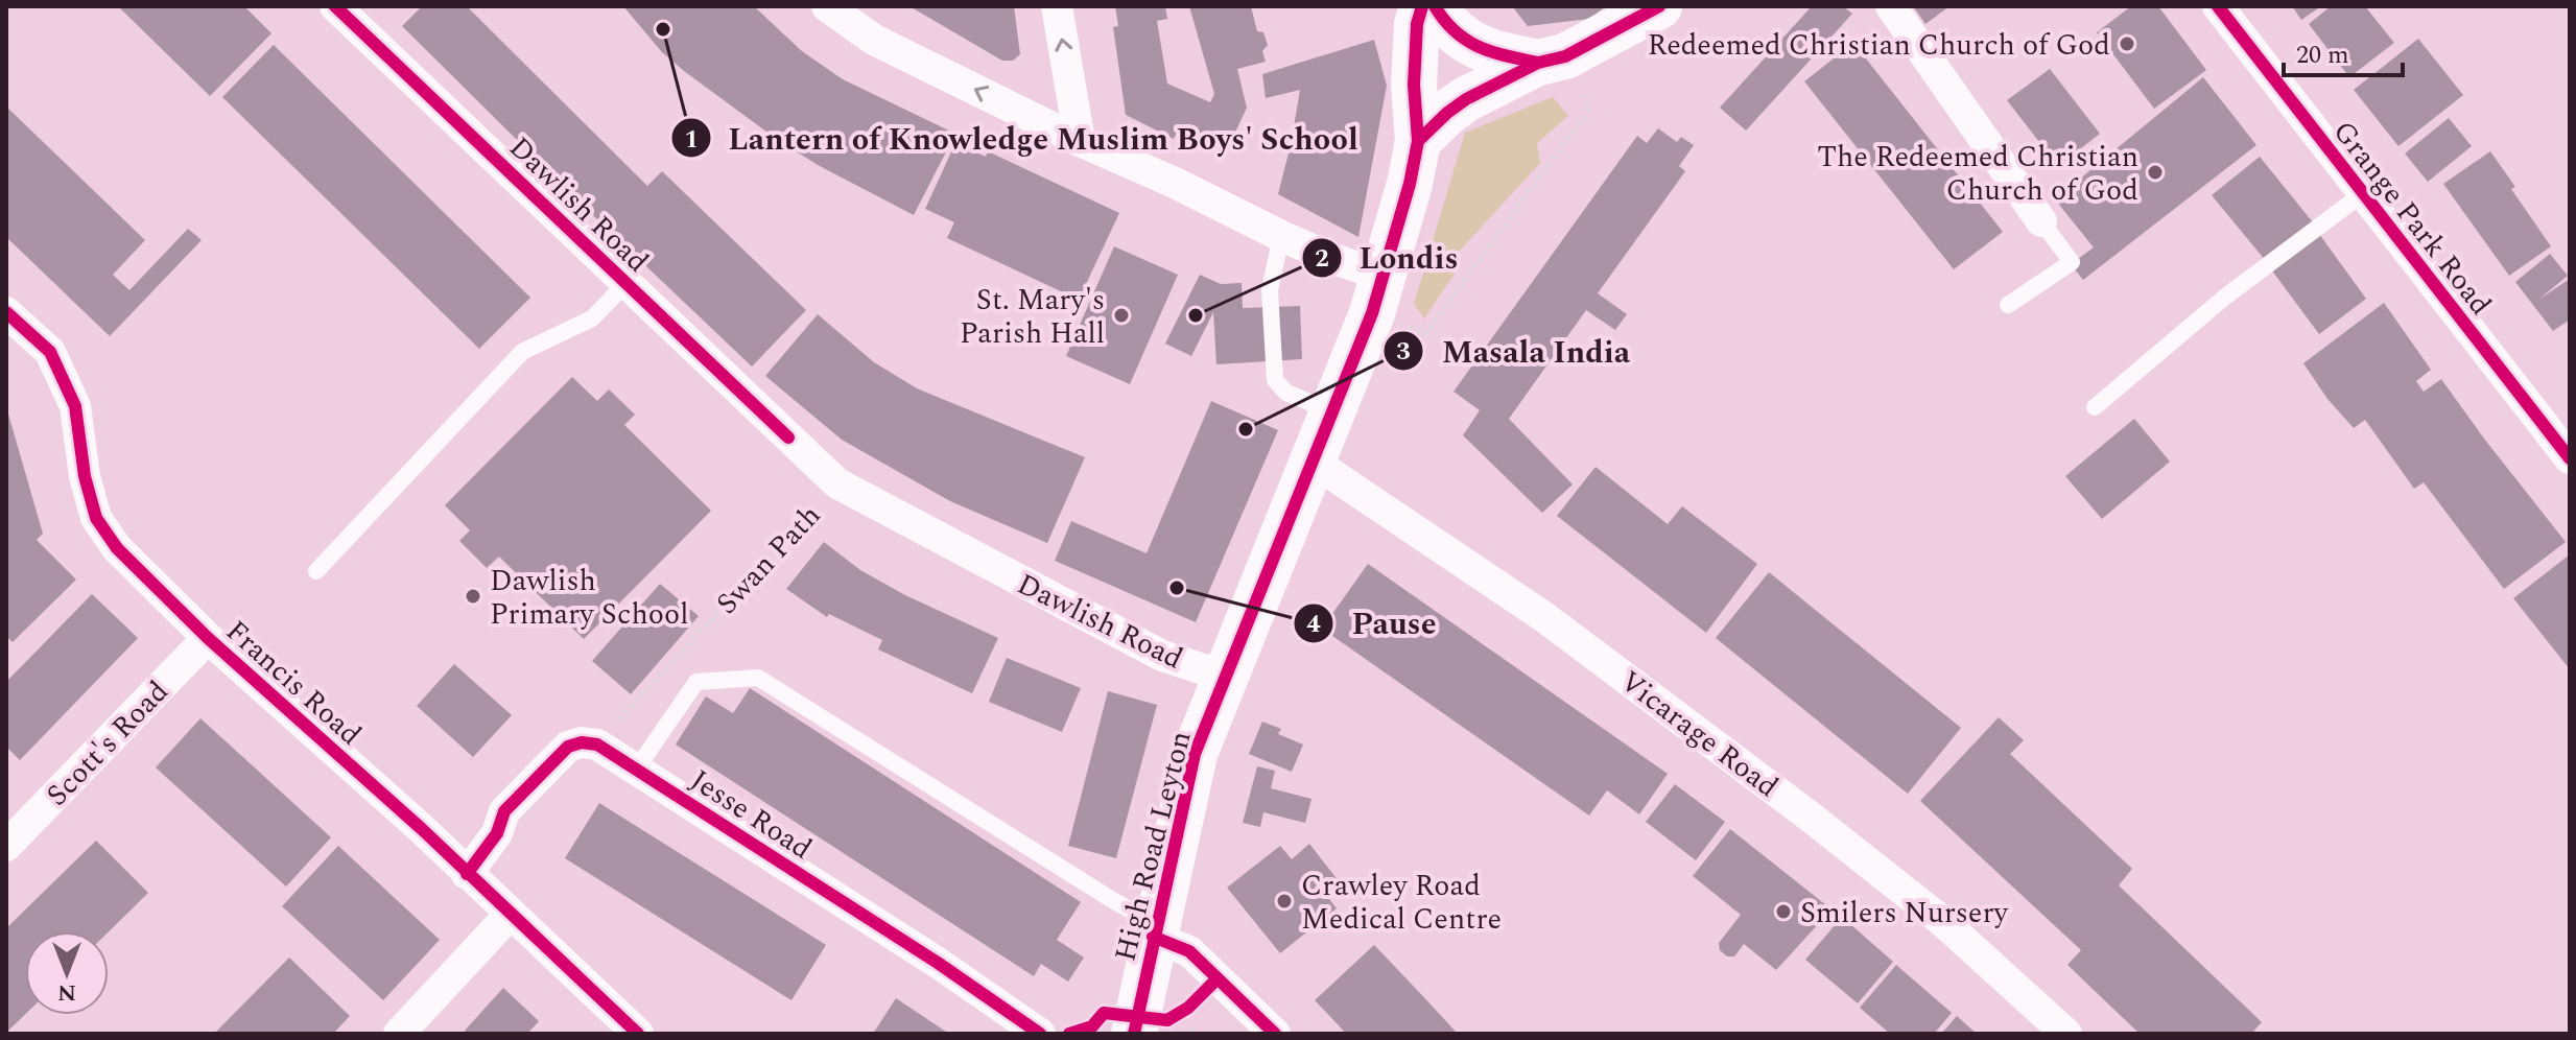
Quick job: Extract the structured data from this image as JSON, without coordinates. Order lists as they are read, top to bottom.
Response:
{
  "streets": {
    "main road": ["High Road Leyton"],
    "street": [
      "Dawlish Road",
      "Grange Park Road",
      "Francis Road",
      "Vicarage Road",
      "Scott's Road",
      "Jesse Road"
    ],
    "path": ["Swan Path"]
  },
  "crossings": [
    ["Dawlish Road", "Swan Path"],
    ["Dawlish Road", "High Road Leyton"],
    ["Swan Path", "Jesse Road"],
    ["Francis Road", "Scott's Road"],
    ["Vicarage Road", "High Road Leyton"]
  ],
  "places": [
    "Lantern of Knowledge Muslim Boys' School",
    "Redeemed Christian Church of God",
    "The Redeemed Christian Church of God",
    "St. Mary's Parish Hall",
    "Londis",
    "Masala India",
    "Pause",
    "Dawlish Primary School",
    "Crawley Road Medical Centre",
    "Smilers Nursery"
  ],
  "scale_bar": "20 m",
  "north": "bottom"
}
